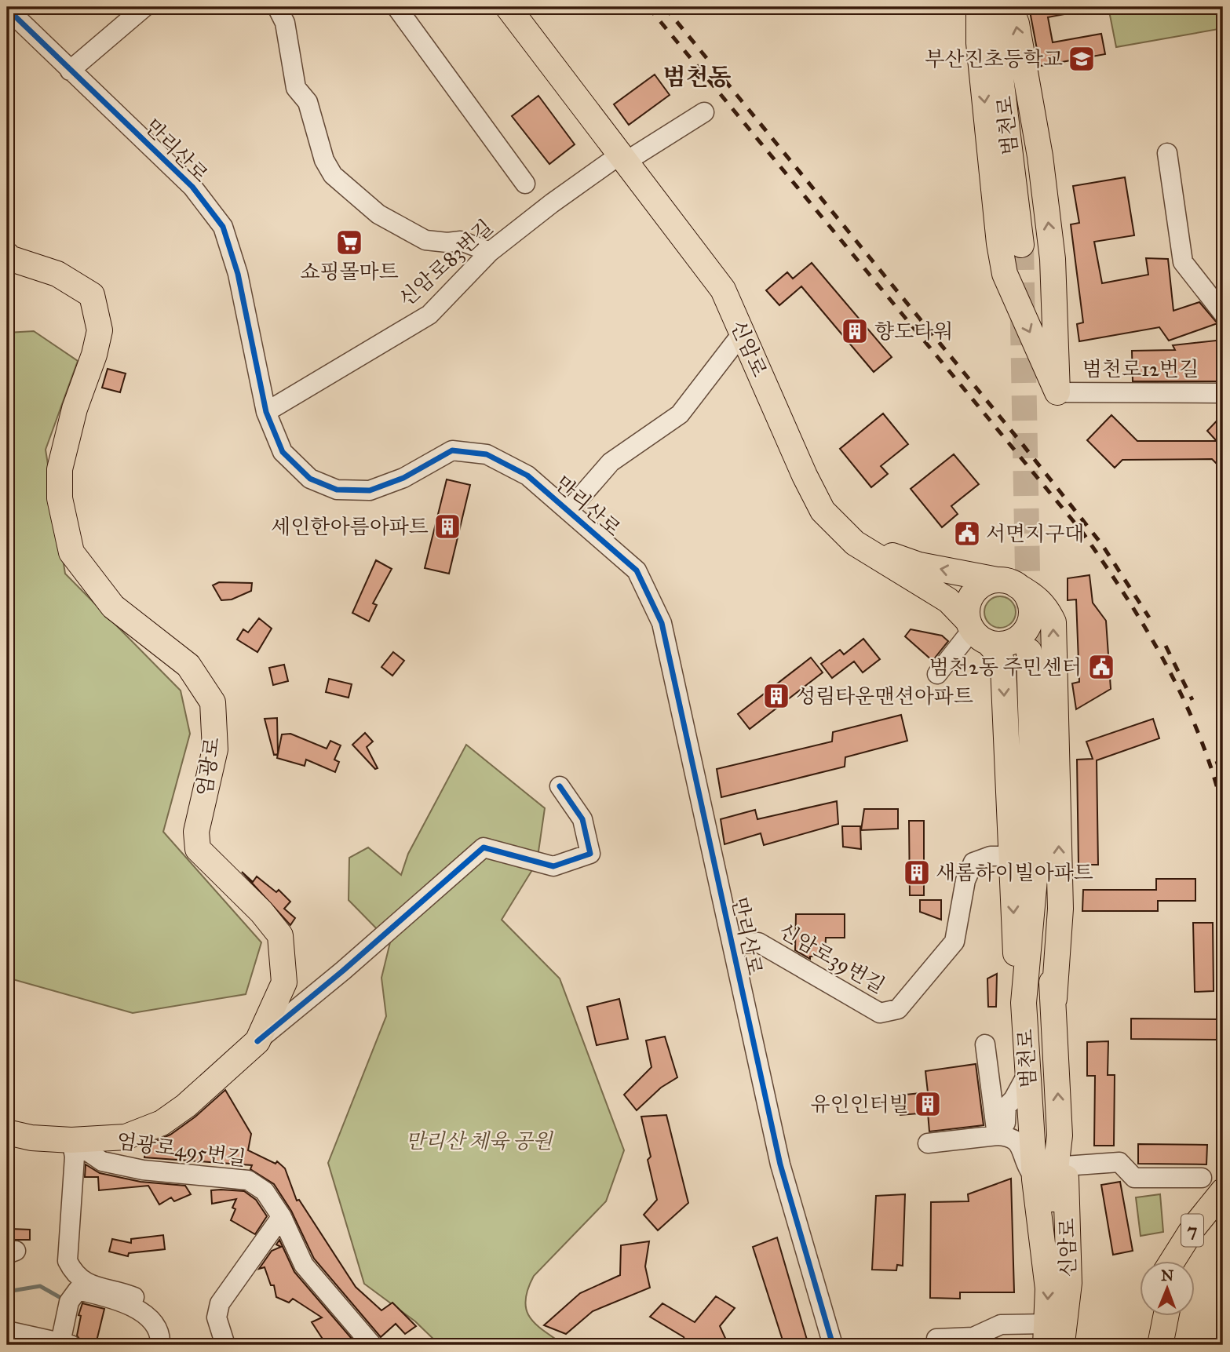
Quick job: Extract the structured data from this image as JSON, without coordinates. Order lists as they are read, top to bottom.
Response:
{
  "streets": {
    "main road": [
      "범천로",
      "신암로",
      "엄광로",
      "7"
    ],
    "street": [
      "만리산로",
      "신암로83번길",
      "범천로12번길",
      "신암로39번길",
      "엄광로495번길"
    ]
  },
  "crossings": [
    ["범천로", "신암로"],
    ["만리산로", "신암로83번길"],
    ["만리산로", "신암로39번길"],
    ["신암로83번길", "신암로"],
    ["엄광로", "엄광로495번길"]
  ],
  "districts": ["범천동"],
  "parks": ["만리산 체육 공원"],
  "places": {
    "school or university": ["부산진초등학교"],
    "supermarket": ["쇼핑몰마트"],
    "building": [
      "향도타워",
      "세인한아름아파트",
      "성림타운맨션아파트",
      "새롬하이빌아파트",
      "유인인터빌"
    ],
    "public building": ["서면지구대", "범천2동 주민센터"]
  },
  "north": "top"
}
